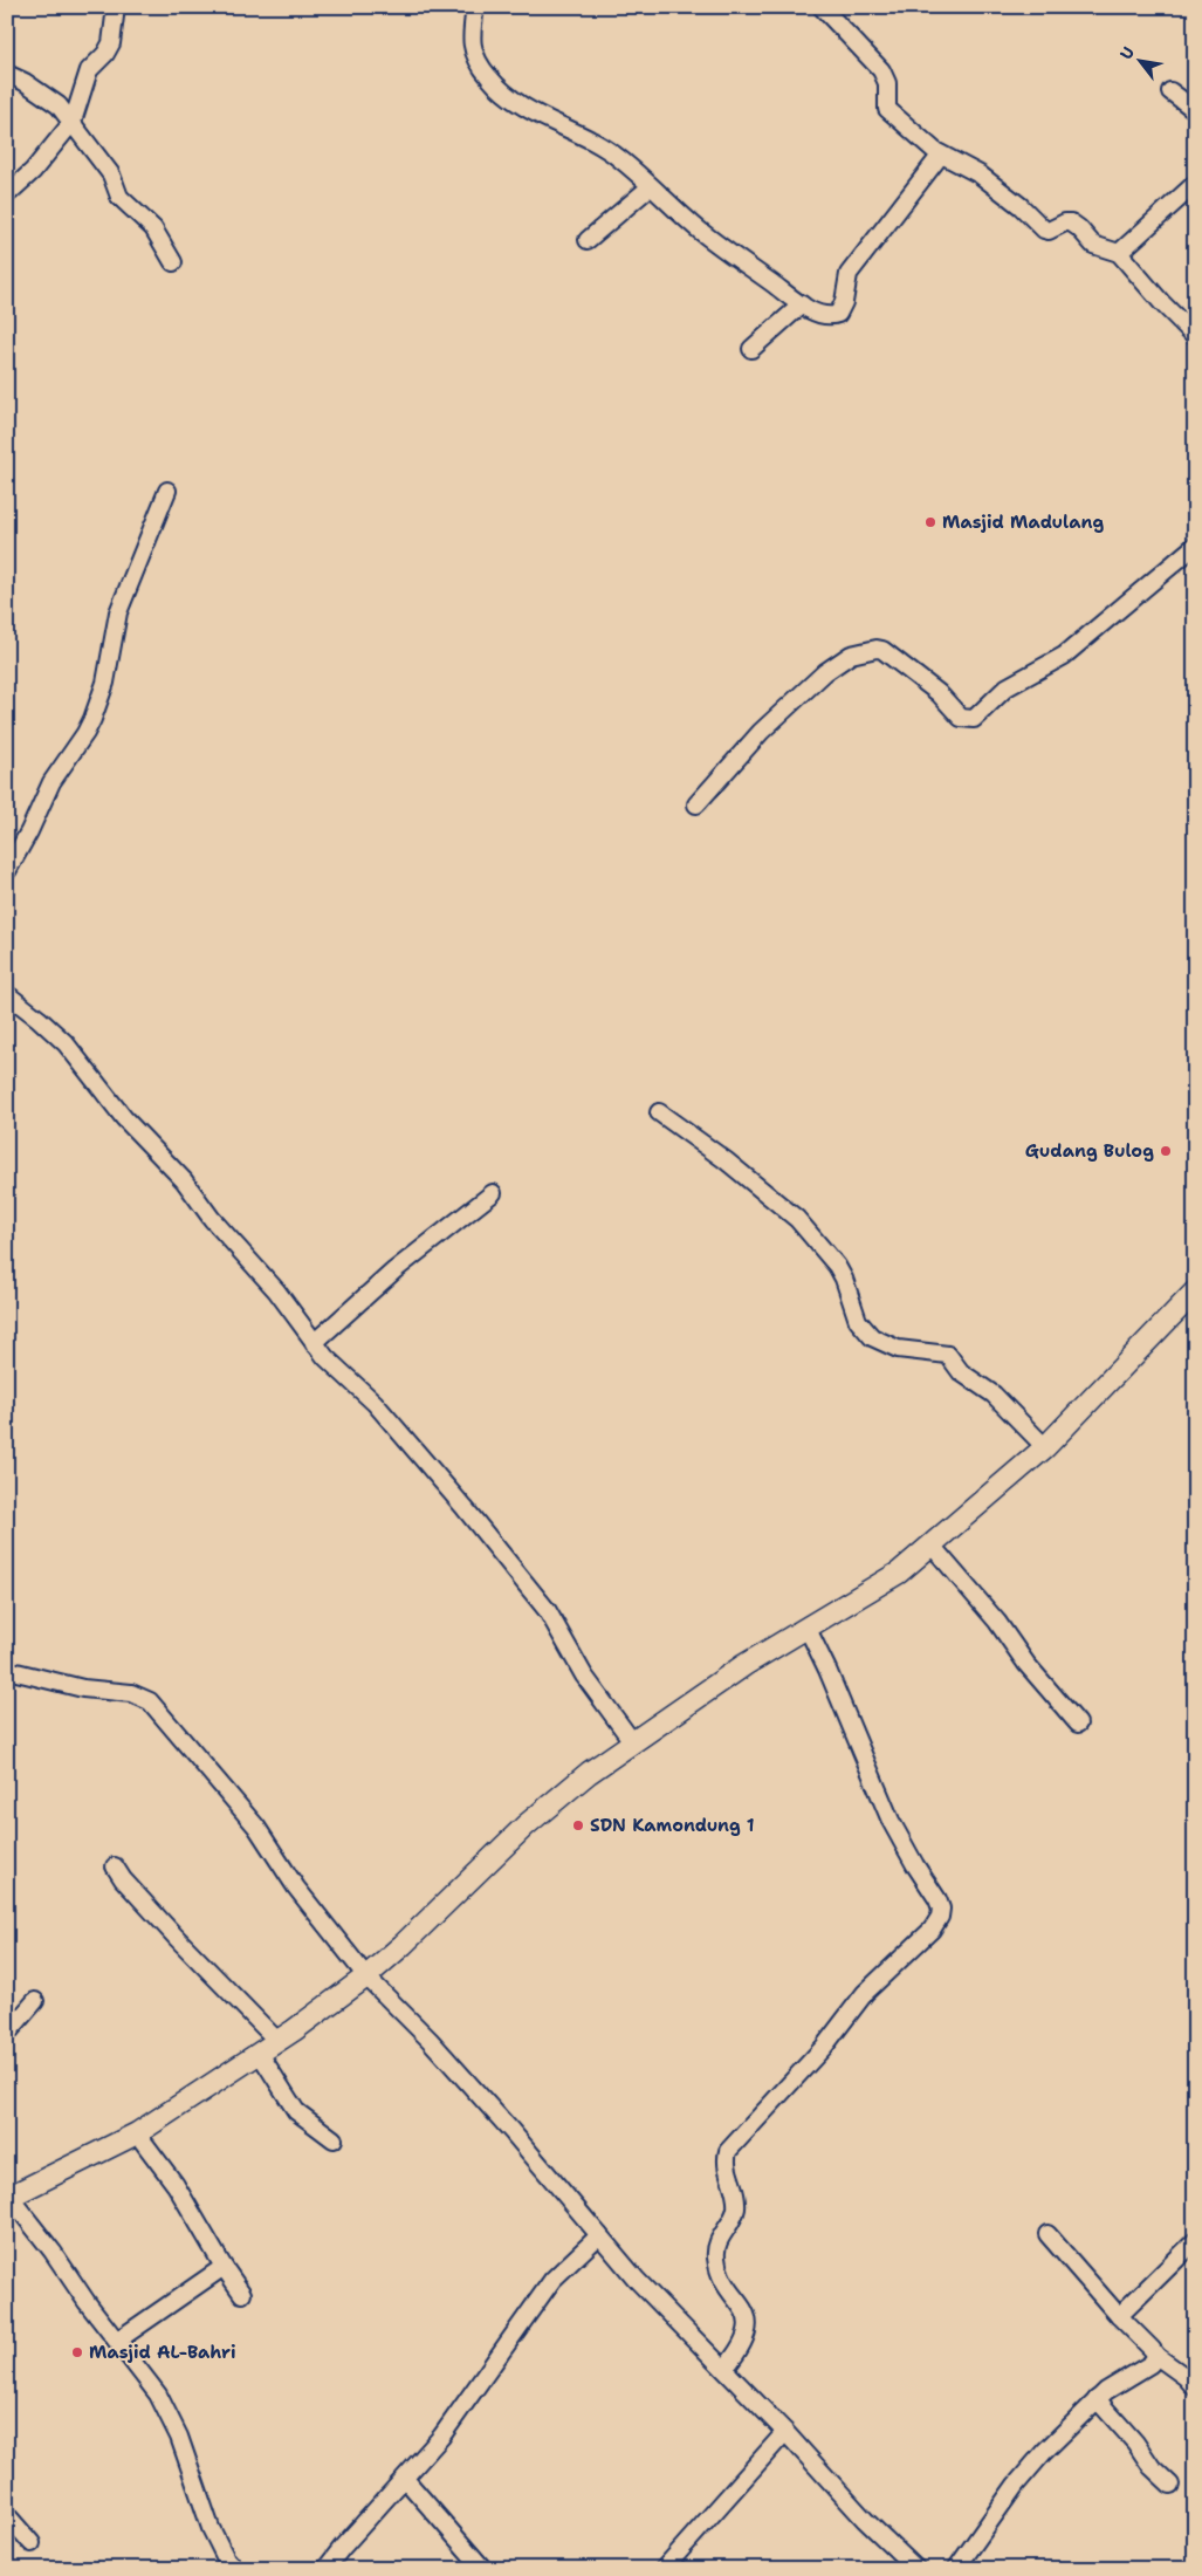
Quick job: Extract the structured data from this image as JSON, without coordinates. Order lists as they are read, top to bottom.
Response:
{
  "places": [
    "Masjid Madulang",
    "Gudang Bulog",
    "SDN Kamondung 1",
    "Masjid AL-Bahri"
  ],
  "north": "top left"
}
